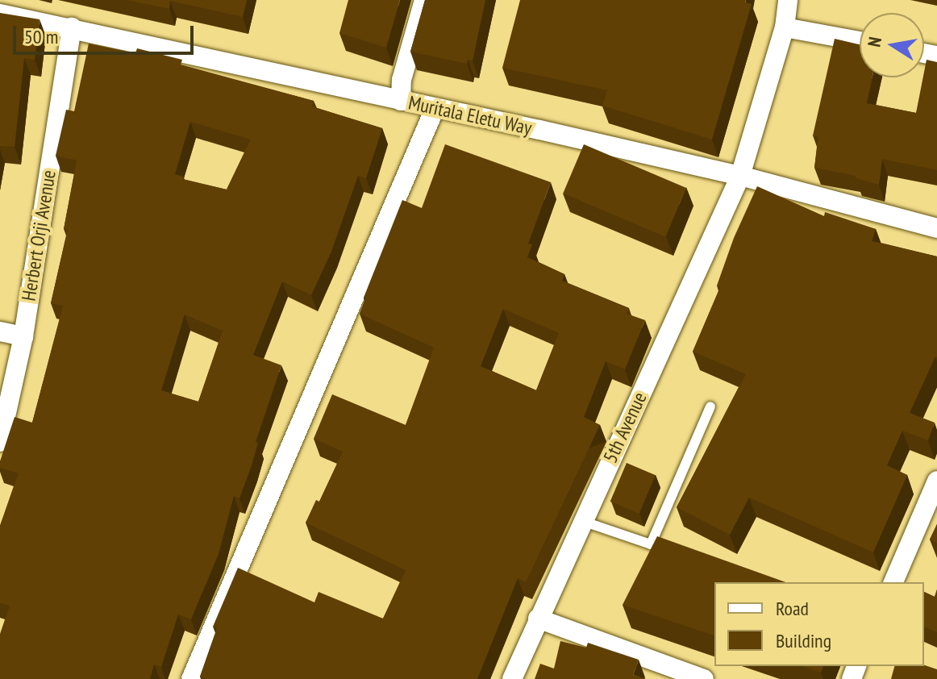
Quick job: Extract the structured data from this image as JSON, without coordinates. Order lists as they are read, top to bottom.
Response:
{
  "streets": {
    "street": ["Muritala Eletu Way", "Herbert Orji Avenue", "5th Avenue"]
  },
  "crossings": [
    ["Muritala Eletu Way", "Herbert Orji Avenue"],
    ["Muritala Eletu Way", "5th Avenue"]
  ],
  "legend": ["Road", "Building"],
  "scale_bar": "50 m",
  "north": "left"
}
